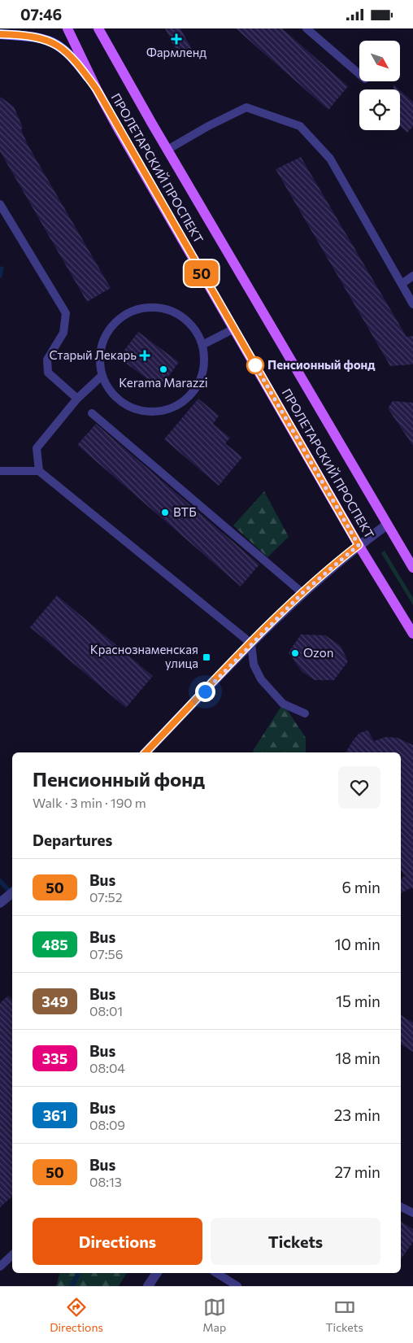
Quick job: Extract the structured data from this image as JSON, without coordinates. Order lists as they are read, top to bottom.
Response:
{
  "streets": {
    "main road": ["ПРОЛЕТАРСКИЙ ПРОСПЕКТ"]
  },
  "places": {
    "health": ["Фармленд", "Старый Лекарь"],
    "other": [
      "Пенсионный фонд",
      "Kerama Marazzi",
      "ВТБ",
      "Ozon"
    ],
    "transit": ["Краснознаменская улица"]
  },
  "lines": ["bus line 50"],
  "north": "bottom right",
  "page": {
    "status": "07:46",
    "on_map": "50",
    "heading": [
      ["Пенсионный фонд", "Walk · 3 min · 190 m"],
      "Departures"
    ],
    "list": [
      {
        "mark": "50",
        "name": "Bus",
        "note": "07:52",
        "value": "6 min"
      },
      {
        "mark": "485",
        "name": "Bus",
        "note": "07:56",
        "value": "10 min"
      },
      {
        "mark": "349",
        "name": "Bus",
        "note": "08:01",
        "value": "15 min"
      },
      {
        "mark": "335",
        "name": "Bus",
        "note": "08:04",
        "value": "18 min"
      },
      {
        "mark": "361",
        "name": "Bus",
        "note": "08:09",
        "value": "23 min"
      },
      {
        "mark": "50",
        "name": "Bus",
        "note": "08:13",
        "value": "27 min"
      }
    ],
    "buttons": ["Directions", "Tickets"],
    "tabs": ["Directions", "Map", "Tickets"]
  }
}
